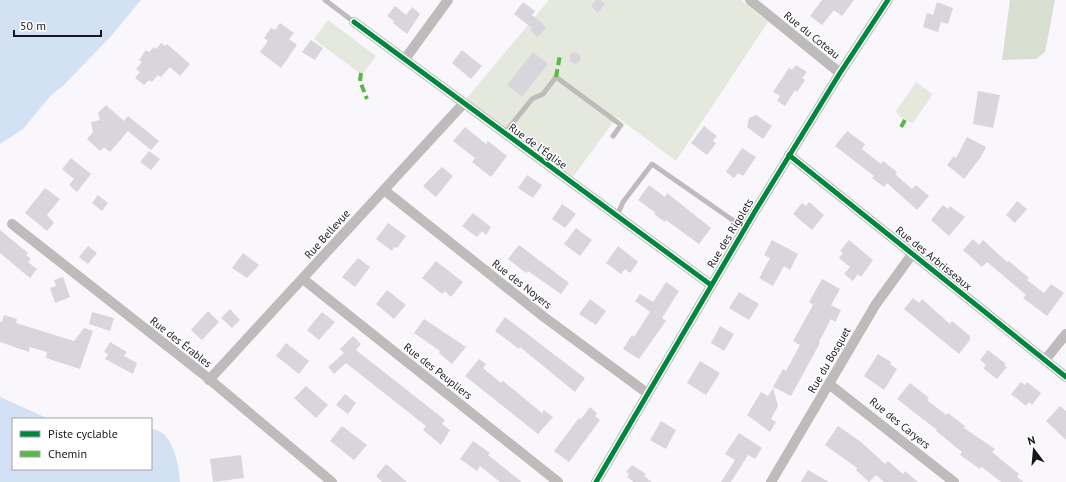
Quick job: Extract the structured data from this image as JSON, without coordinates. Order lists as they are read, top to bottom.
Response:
{
  "streets": {
    "street": [
      "Rue du Coteau",
      "Rue de l'Église",
      "Rue des Rigolets",
      "Rue Bellevue",
      "Rue des Arbrisseaux",
      "Rue des Noyers",
      "Rue des Érables",
      "Rue du Bosquet",
      "Rue des Peupliers",
      "Rue des Caryers"
    ]
  },
  "crossings": [
    ["Rue du Coteau", "Rue des Rigolets"],
    ["Rue de l'Église", "Rue des Rigolets"],
    ["Rue de l'Église", "Rue Bellevue"],
    ["Rue des Rigolets", "Rue des Arbrisseaux"],
    ["Rue des Rigolets", "Rue des Noyers"],
    ["Rue Bellevue", "Rue des Noyers"],
    ["Rue Bellevue", "Rue des Érables"],
    ["Rue Bellevue", "Rue des Peupliers"],
    ["Rue des Arbrisseaux", "Rue du Bosquet"],
    ["Rue du Bosquet", "Rue des Caryers"]
  ],
  "legend": ["Piste cyclable", "Chemin"],
  "scale_bar": "50 m",
  "north": "top"
}
